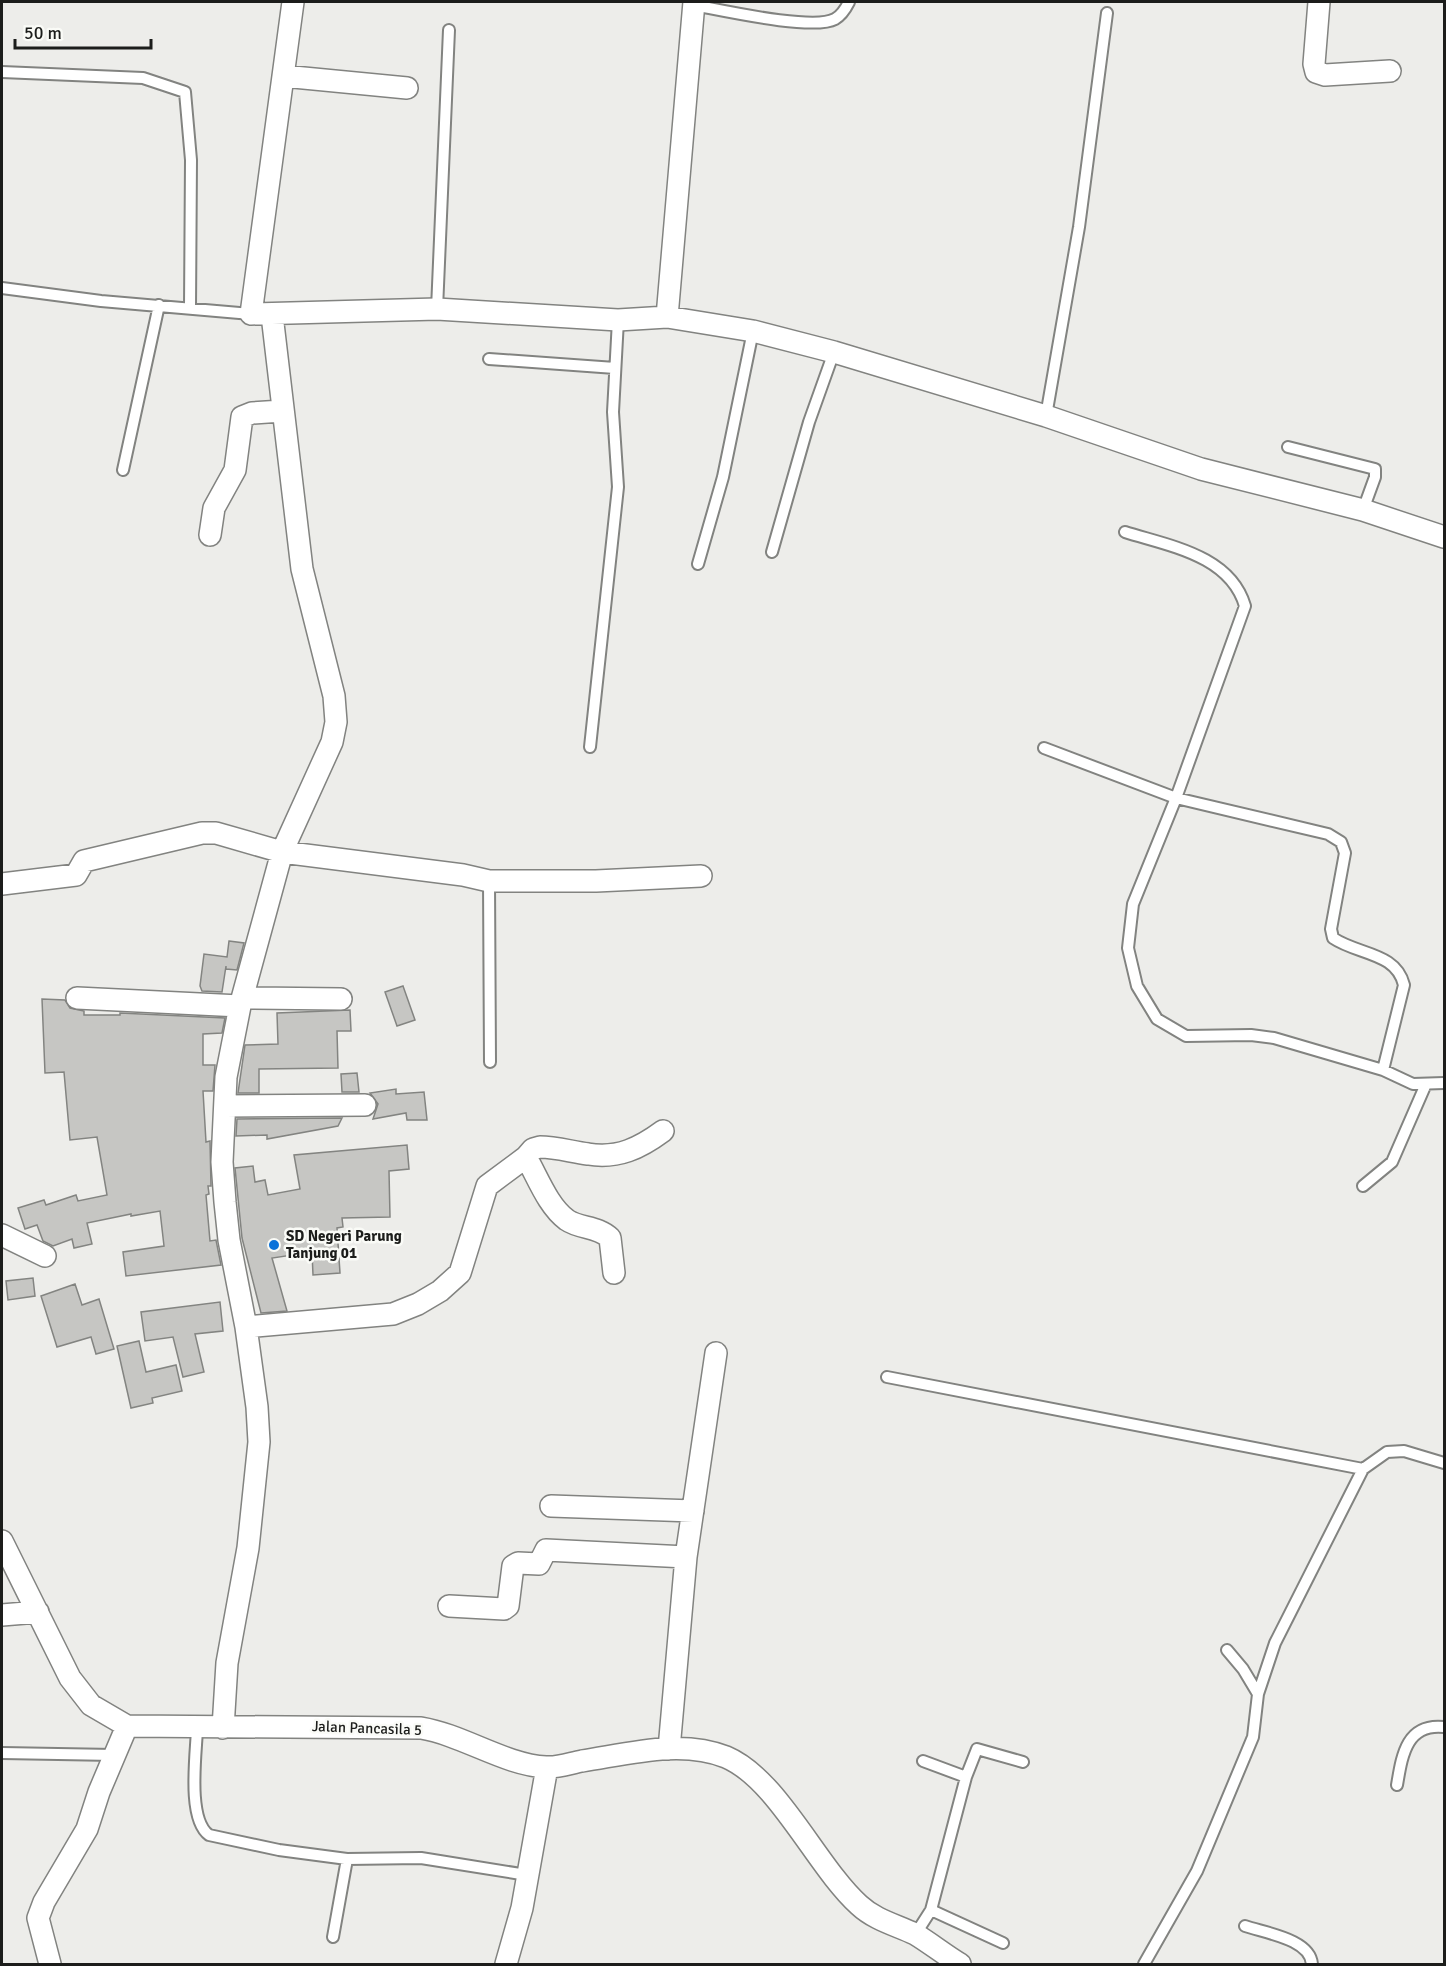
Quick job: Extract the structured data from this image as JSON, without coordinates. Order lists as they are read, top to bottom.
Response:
{
  "streets": {
    "street": ["Jalan Pancasila 5"]
  },
  "places": ["SD Negeri Parung Tanjung 01"],
  "scale_bar": "50 m"
}
